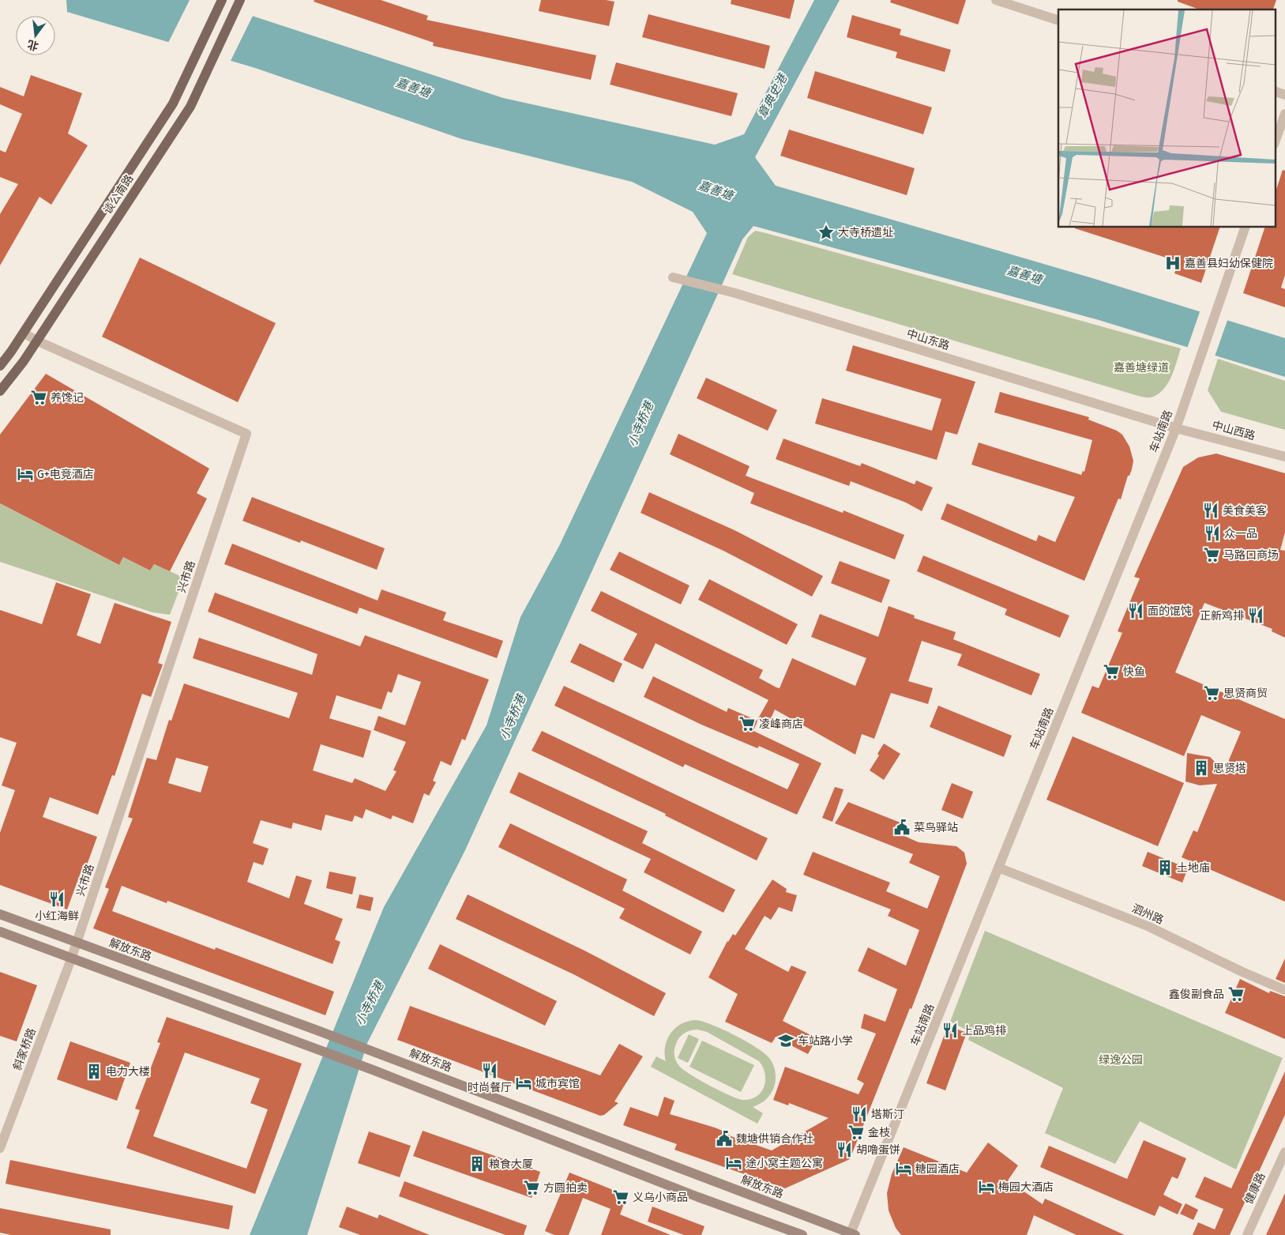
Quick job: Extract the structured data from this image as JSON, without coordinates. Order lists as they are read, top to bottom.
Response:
{
  "streets": {
    "main road": ["谈公南路", "解放东路"],
    "street": [
      "中山东路",
      "中山西路",
      "车站南路",
      "兴市路",
      "泗州路",
      "斜家桥路",
      "健康路"
    ]
  },
  "crossings": [
    ["谈公南路", "兴市路"],
    ["中山东路", "中山西路"],
    ["中山东路", "车站南路"],
    ["中山西路", "车站南路"],
    ["车站南路", "泗州路"],
    ["车站南路", "解放东路"],
    ["兴市路", "解放东路"],
    ["兴市路", "斜家桥路"]
  ],
  "water": ["嘉善塘", "章典史港", "小寺桥港"],
  "parks": ["嘉善塘绿道", "绿逸公园"],
  "places": {
    "place": ["大寺桥遗址"],
    "hospital": ["嘉善县妇幼保健院"],
    "supermarket": [
      "养馋记",
      "马路口商场",
      "快鱼",
      "思贤商贸",
      "凌峰商店",
      "鑫俊副食品",
      "金枝",
      "方圆拍卖",
      "义乌小商品"
    ],
    "hotel": [
      "G+电竞酒店",
      "城市宾馆",
      "途小窝主题公寓",
      "糖园酒店",
      "梅园大酒店"
    ],
    "restaurant": [
      "美食美客",
      "众一品",
      "面的馄饨",
      "正新鸡排",
      "小红海鲜",
      "上品鸡排",
      "时尚餐厅",
      "塔斯汀",
      "胡噜蛋饼"
    ],
    "building": [
      "思贤塔",
      "土地庙",
      "电力大楼",
      "粮食大厦"
    ],
    "public building": ["菜鸟驿站", "魏塘供销合作社"],
    "school or university": ["车站路小学"]
  },
  "north": "bottom"
}
